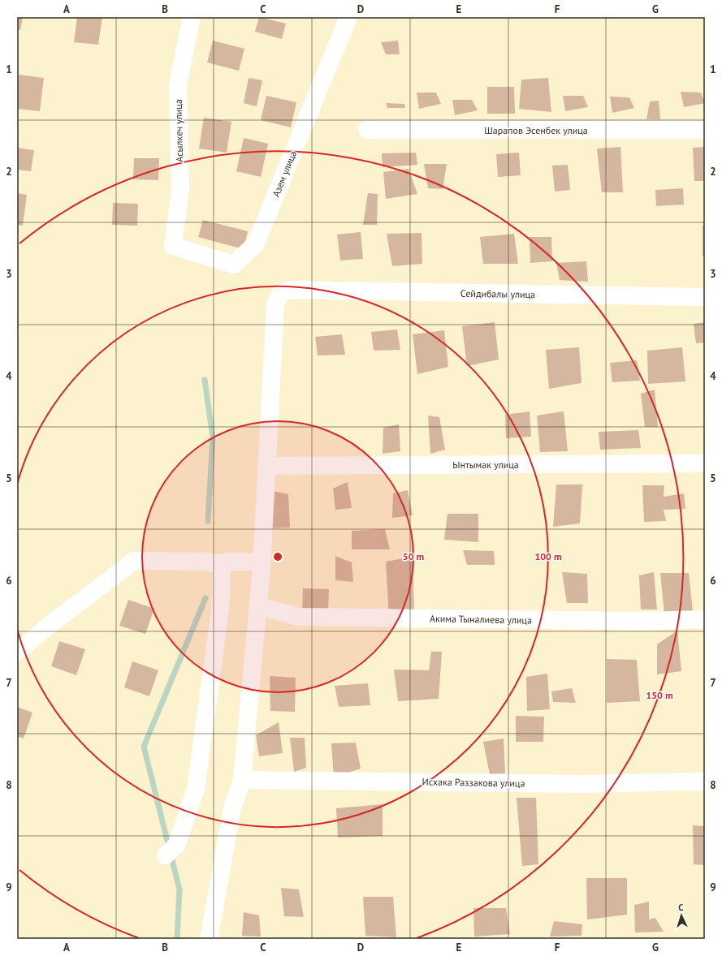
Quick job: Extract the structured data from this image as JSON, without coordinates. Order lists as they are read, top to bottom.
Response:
{
  "streets": {
    "street": [
      "Шарапов Эсенбек улица",
      "Асылкеч улица",
      "Азем улица",
      "Сейдибалы улица",
      "Ынтымак улица",
      "Акима Тыналиева улица",
      "Исхака Раззакова улица"
    ]
  },
  "crossings": [
    ["Асылкеч улица", "Азем улица"],
    ["Сейдибалы улица", "Ынтымак улица"]
  ],
  "north": "top",
  "grid": {
    "columns": [
      "A",
      "B",
      "C",
      "D",
      "E",
      "F",
      "G"
    ],
    "rows": [
      "1",
      "2",
      "3",
      "4",
      "5",
      "6",
      "7",
      "8",
      "9"
    ]
  },
  "rings": ["50 m", "100 m", "150 m"]
}
